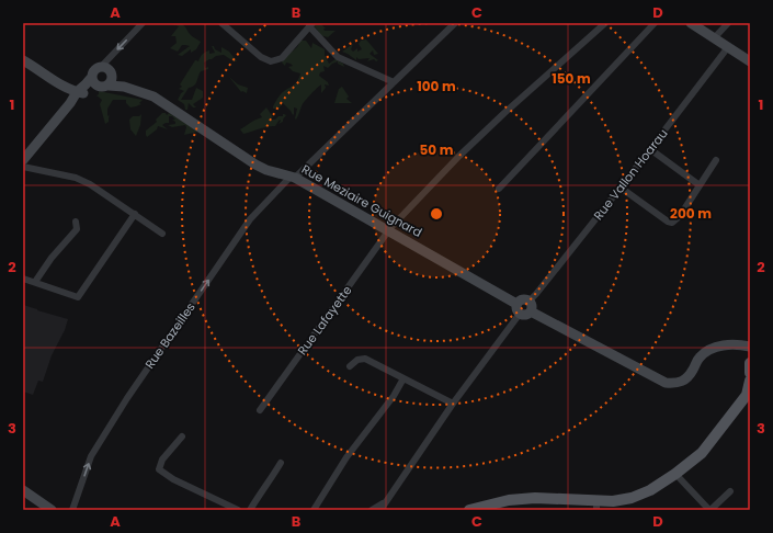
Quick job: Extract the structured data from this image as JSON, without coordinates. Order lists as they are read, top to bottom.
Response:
{
  "streets": {
    "street": [
      "Rue Vallon Hoarau",
      "Rue Meziaire Guignard",
      "Rue Lafayette",
      "Rue Bazeilles"
    ]
  },
  "crossings": [
    ["Rue Vallon Hoarau", "Rue Meziaire Guignard"],
    ["Rue Meziaire Guignard", "Rue Lafayette"],
    ["Rue Meziaire Guignard", "Rue Bazeilles"]
  ],
  "one_way": ["Rue Bazeilles"],
  "grid": {
    "columns": [
      "A",
      "B",
      "C",
      "D"
    ],
    "rows": ["1", "2", "3"]
  },
  "rings": [
    "150 m",
    "100 m",
    "50 m",
    "200 m"
  ]
}
